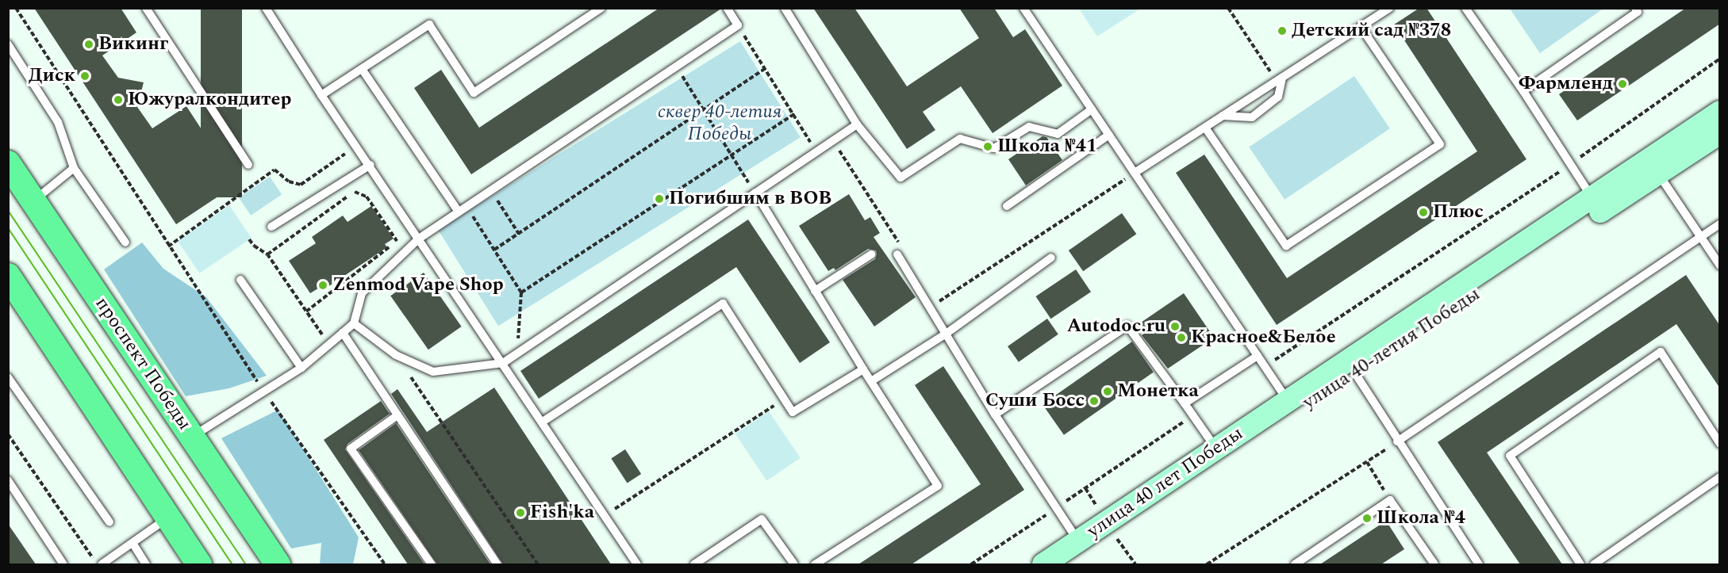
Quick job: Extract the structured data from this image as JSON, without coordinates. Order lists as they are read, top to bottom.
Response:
{
  "streets": {
    "main road": ["проспект Победы"],
    "street": ["улица 40-летия Победы", "улица 40 лет Победы"]
  },
  "crossings": [
    ["улица 40-летия Победы", "улица 40 лет Победы"]
  ],
  "parks": ["сквер 40-летия Победы"],
  "places": [
    "Детский сад №378",
    "Викинг",
    "Диск",
    "Фармленд",
    "Южуралкондитер",
    "Школа №41",
    "Погибшим в ВОВ",
    "Плюс",
    "Zenmod Vape Shop",
    "Autodoc.ru",
    "Красное&Белое",
    "Монетка",
    "Суши Босс",
    "Fish'ka",
    "Школа №4"
  ]
}
